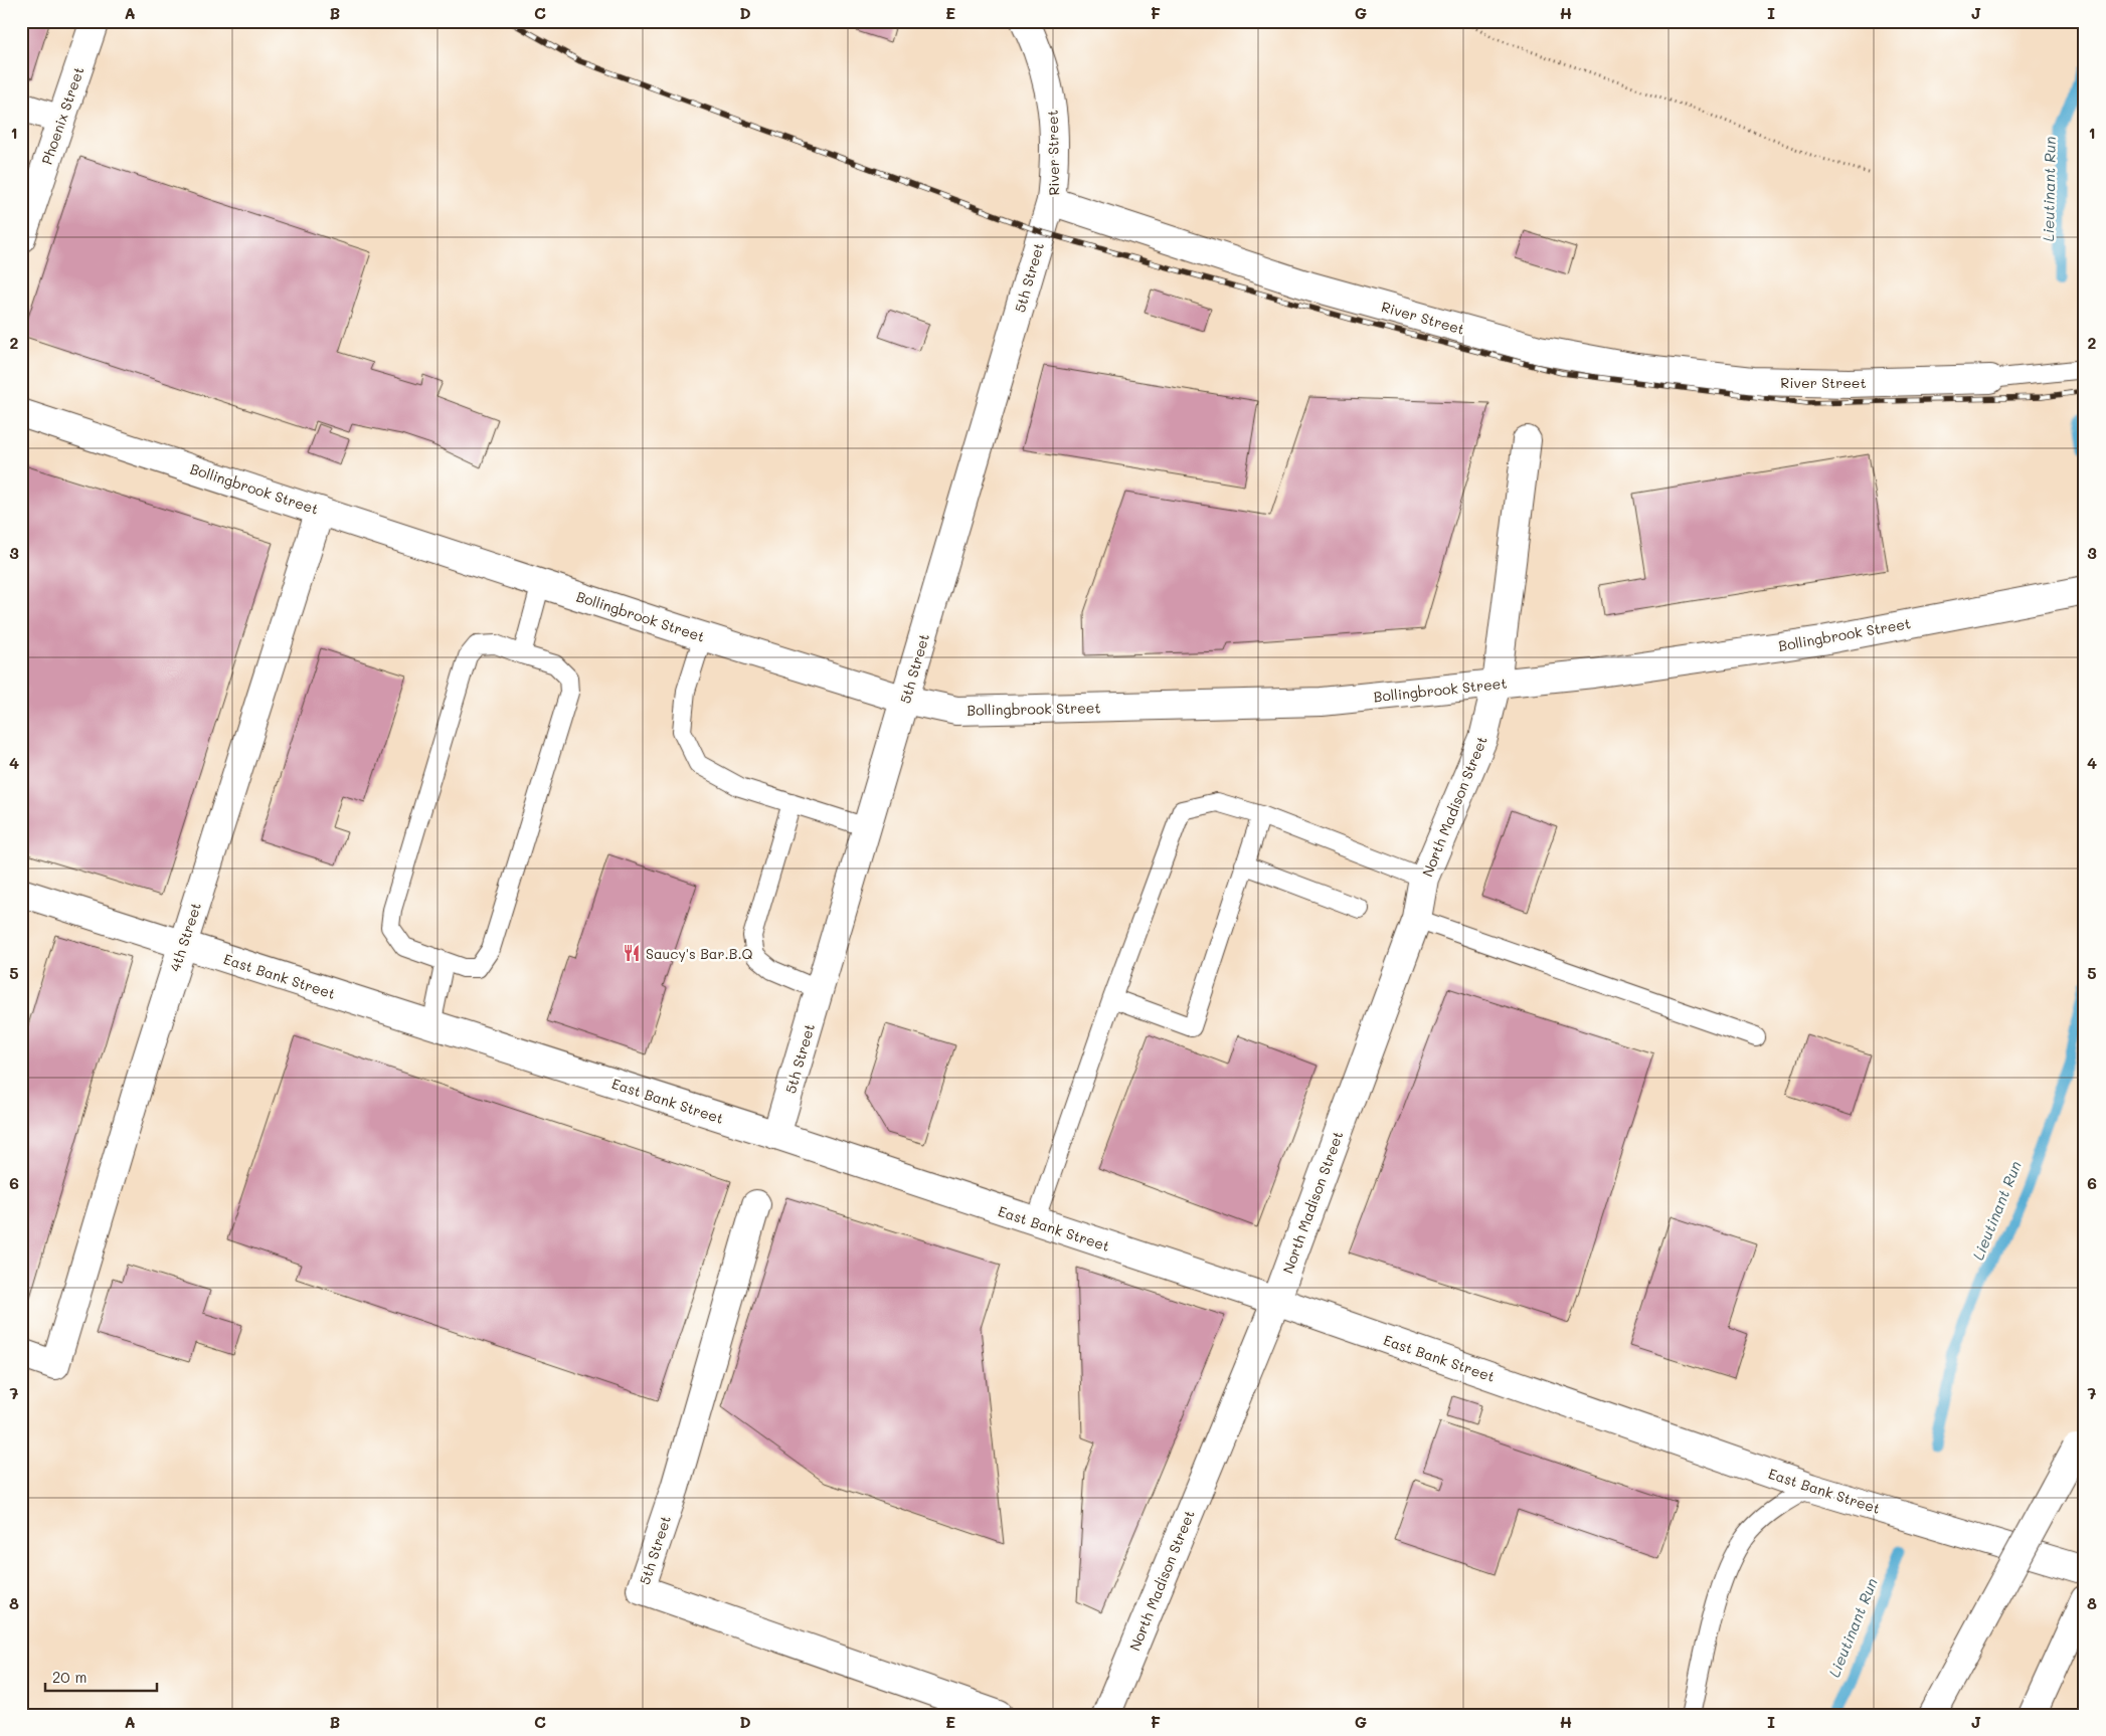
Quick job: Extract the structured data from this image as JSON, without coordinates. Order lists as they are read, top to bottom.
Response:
{
  "streets": {
    "main road": [
      "Phoenix Street",
      "River Street",
      "5th Street",
      "Bollingbrook Street",
      "North Madison Street",
      "4th Street",
      "East Bank Street"
    ]
  },
  "crossings": [
    ["River Street", "5th Street"],
    ["5th Street", "Bollingbrook Street"],
    ["5th Street", "East Bank Street"],
    ["Bollingbrook Street", "North Madison Street"],
    ["Bollingbrook Street", "4th Street"],
    ["North Madison Street", "East Bank Street"],
    ["4th Street", "East Bank Street"]
  ],
  "water": ["Lieutinant Run"],
  "places": {
    "restaurant": ["Saucy's Bar.B.Q"]
  },
  "scale_bar": "20 m",
  "grid": {
    "columns": [
      "A",
      "B",
      "C",
      "D",
      "E",
      "F",
      "G",
      "H",
      "I",
      "J"
    ],
    "rows": [
      "1",
      "2",
      "3",
      "4",
      "5",
      "6",
      "7",
      "8"
    ]
  }
}
